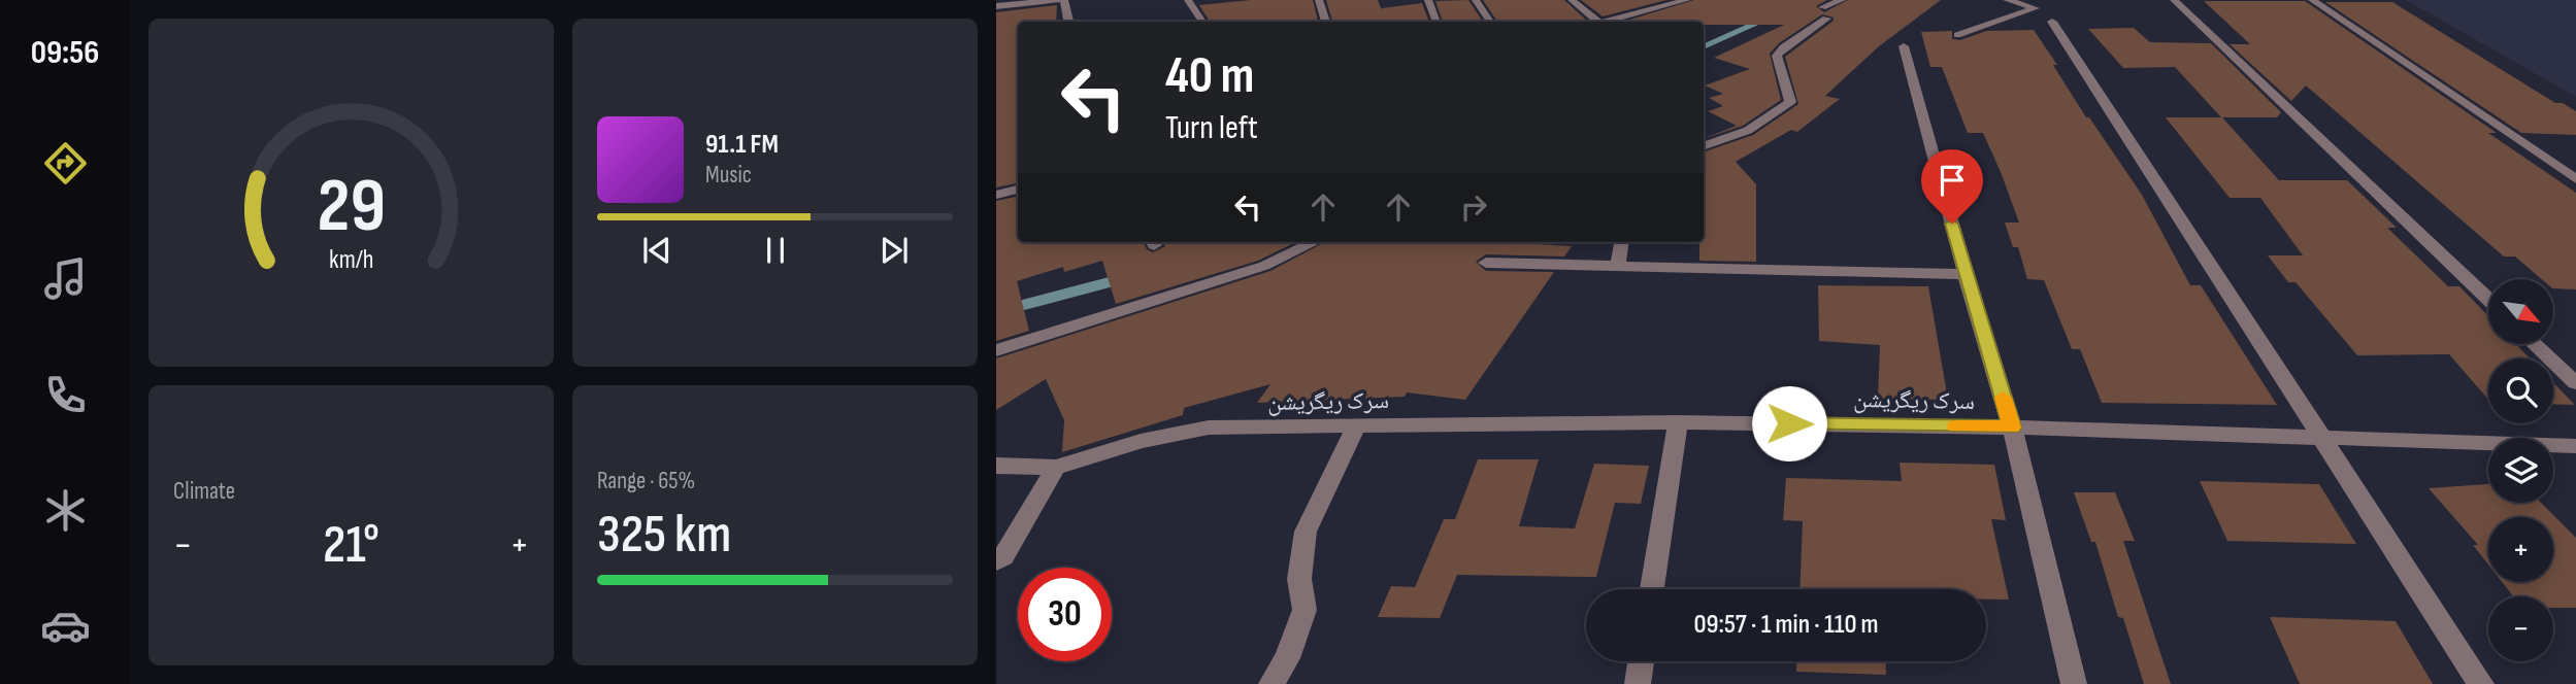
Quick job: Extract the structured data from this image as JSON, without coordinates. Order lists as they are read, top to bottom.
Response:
{
  "streets": {
    "street": ["سرک ریگریشن"]
  },
  "north": "bottom right",
  "page": {
    "tabs": "09:56",
    "turn": ["40 m", "Turn left"],
    "song": ["91.1 FM", "Music"],
    "map_buttons": ["+", "−"],
    "tile": [
      "Climate",
      ["Range · 65%", "325 km"]
    ],
    "heat": ["−", "21°", "+"],
    "limit": "30",
    "trip": "09:57 · 1 min · 110 m",
    "gauge": ["29", "km/h"]
  }
}
